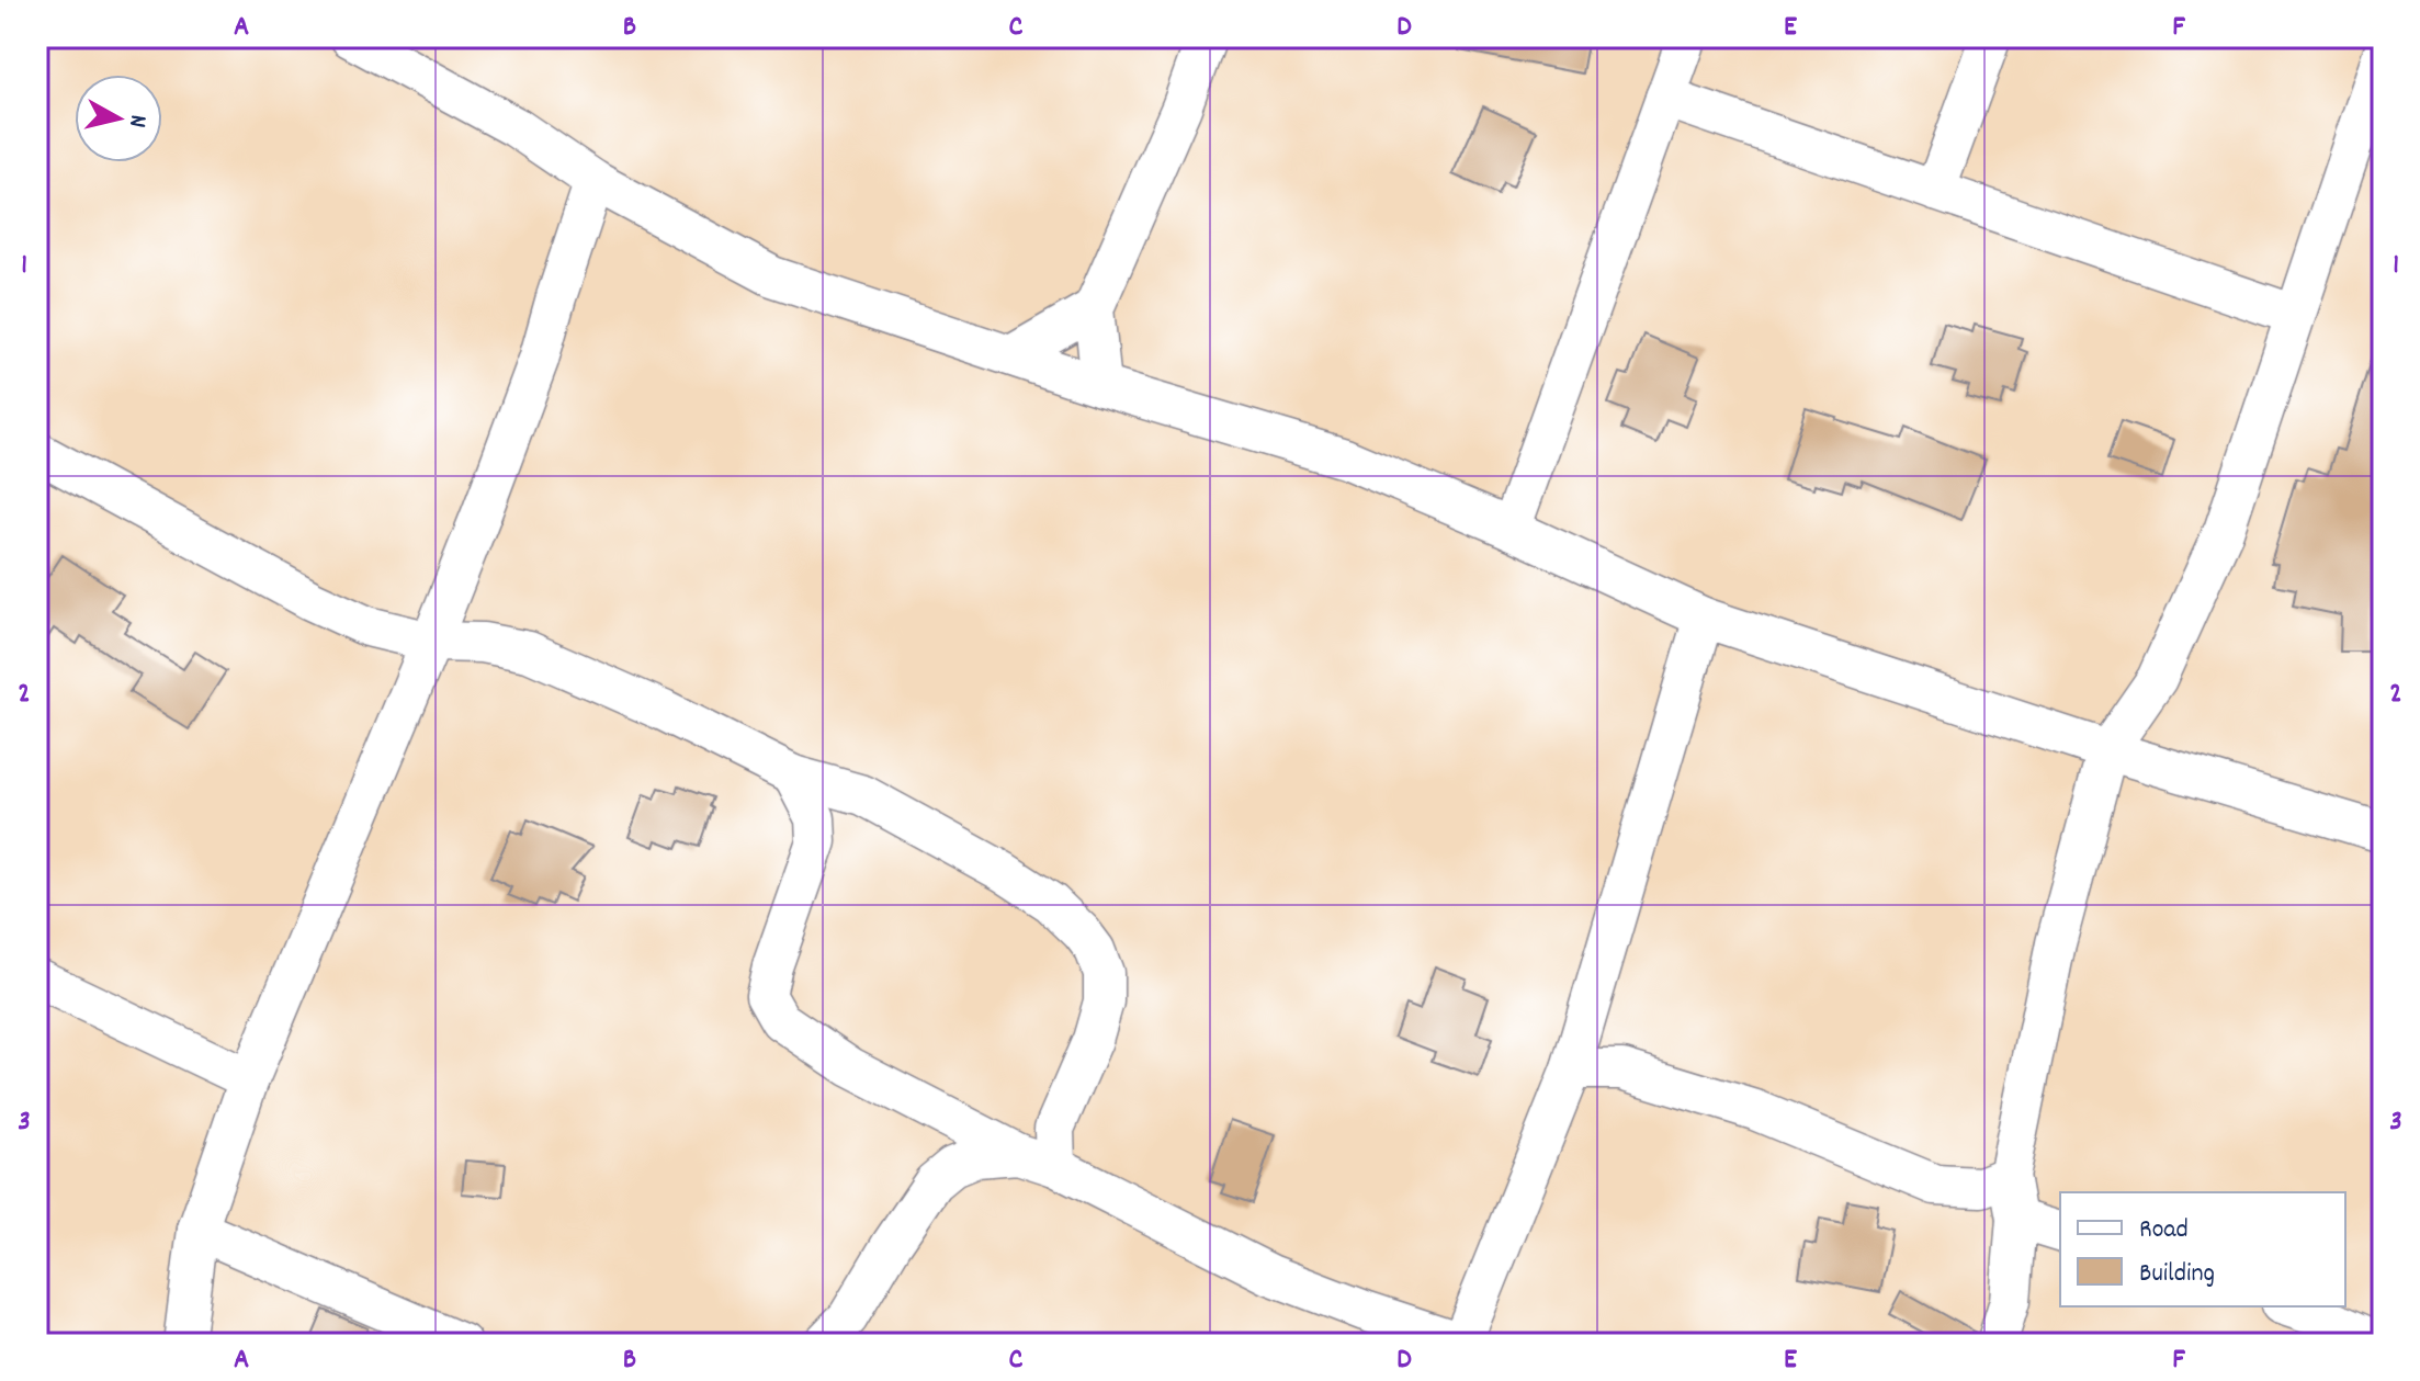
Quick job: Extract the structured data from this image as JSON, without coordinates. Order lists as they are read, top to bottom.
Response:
{
  "legend": ["Road", "Building"],
  "north": "right",
  "grid": {
    "columns": [
      "A",
      "B",
      "C",
      "D",
      "E",
      "F"
    ],
    "rows": ["1", "2", "3"]
  }
}
